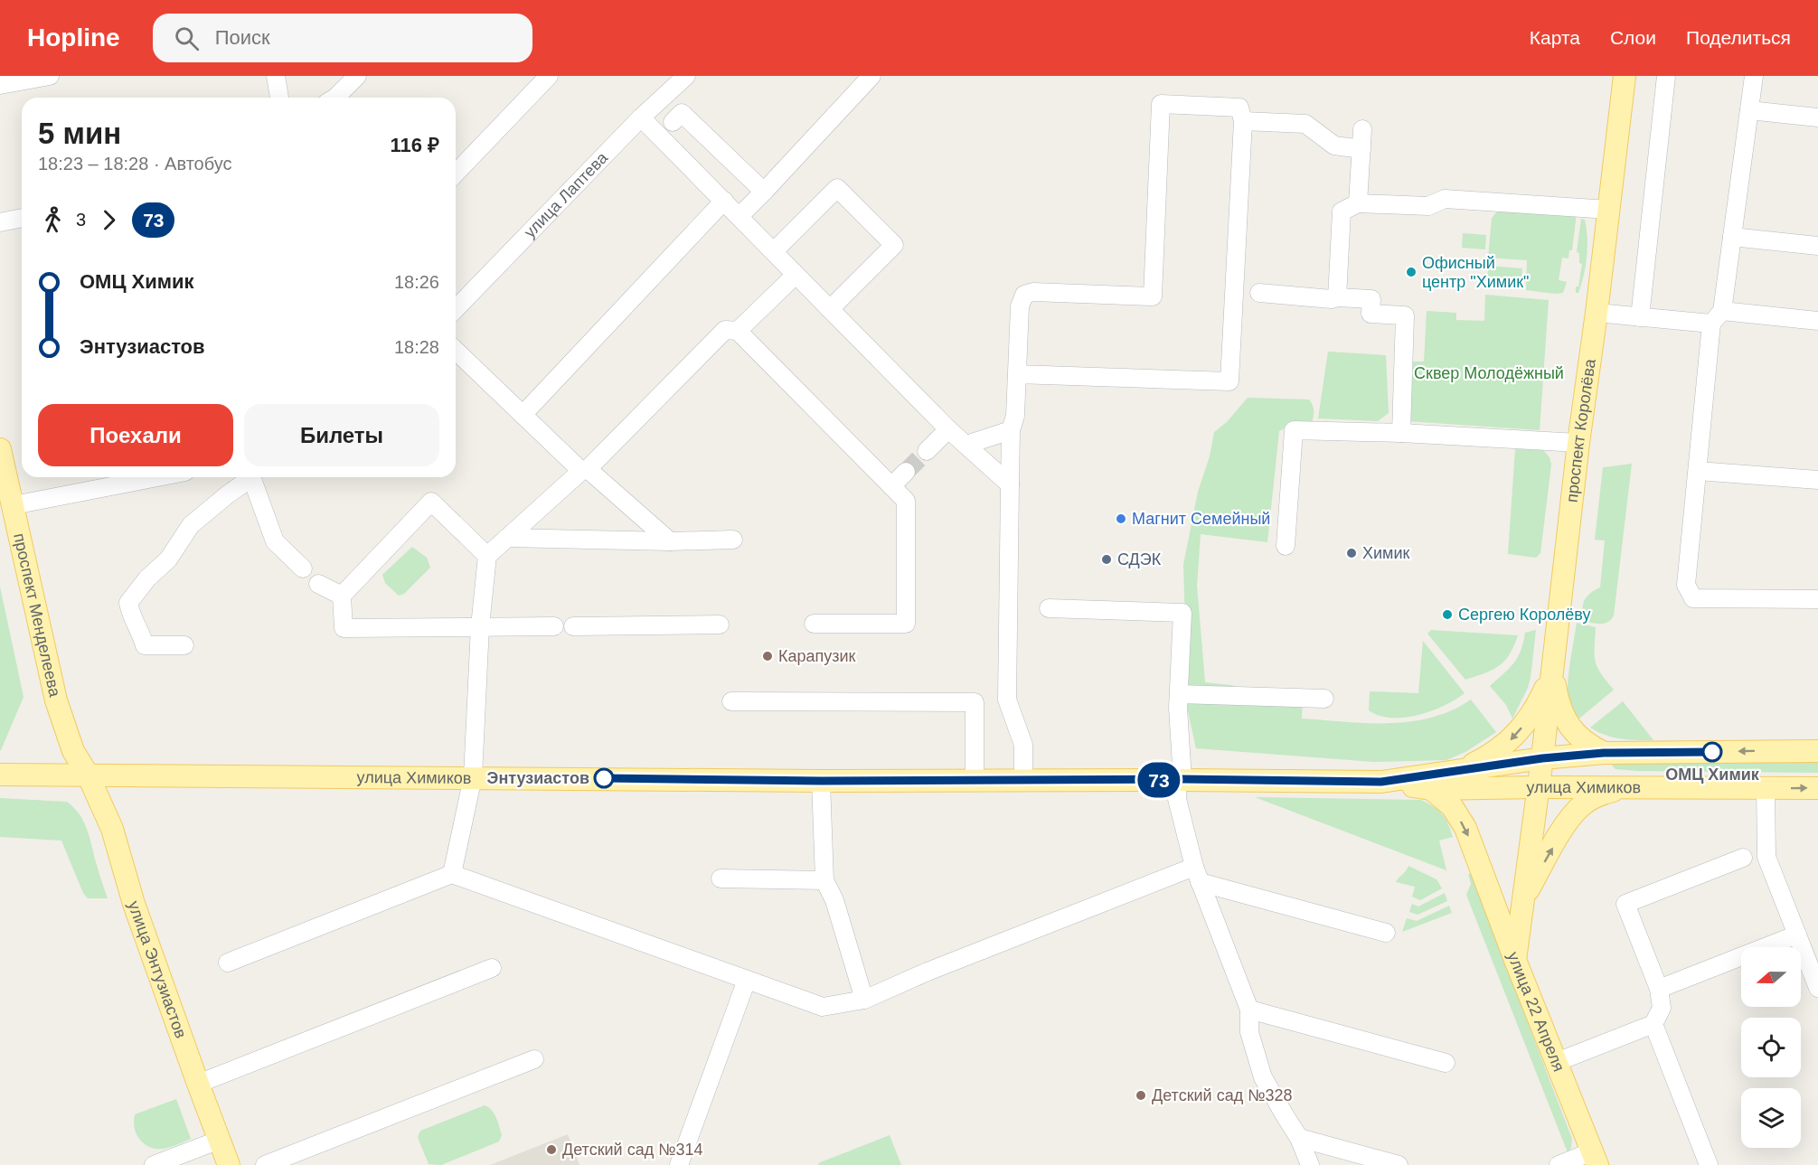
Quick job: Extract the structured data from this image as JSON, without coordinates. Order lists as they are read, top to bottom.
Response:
{
  "streets": {
    "main road": [
      "проспект Королёва",
      "проспект Менделеева",
      "улица Химиков",
      "улица Энтузиастов",
      "улица 22 Апреля"
    ],
    "street": ["улица Лаптева"]
  },
  "crossings": [
    ["проспект Королёва", "улица Химиков"],
    ["проспект Королёва", "улица 22 Апреля"],
    ["проспект Менделеева", "улица Химиков"],
    ["проспект Менделеева", "улица Энтузиастов"],
    ["улица Химиков", "улица Энтузиастов"],
    ["улица Химиков", "улица 22 Апреля"]
  ],
  "parks": ["Сквер Молодёжный"],
  "places": [
    "Офисный центр \"Химик\"",
    "Магнит Семейный",
    "Химик",
    "СДЭК",
    "Сергею Королёву",
    "Карапузик",
    "ОМЦ Химик",
    "Энтузиастов",
    "Детский сад №328",
    "Детский сад №314"
  ],
  "lines": ["bus line 73"],
  "north": "left",
  "page": {
    "header": "Hopline",
    "search": "Поиск",
    "nav": ["Карта", "Слои", "Поделиться"],
    "on_map": "73",
    "heading": ["5 мин", "18:23 – 18:28 · Автобус", "116 ₽"],
    "legs": ["3", "73"],
    "list": [
      {
        "name": "ОМЦ Химик",
        "value": "18:26"
      },
      {
        "name": "Энтузиастов",
        "value": "18:28"
      }
    ],
    "buttons": ["Поехали", "Билеты"]
  }
}
